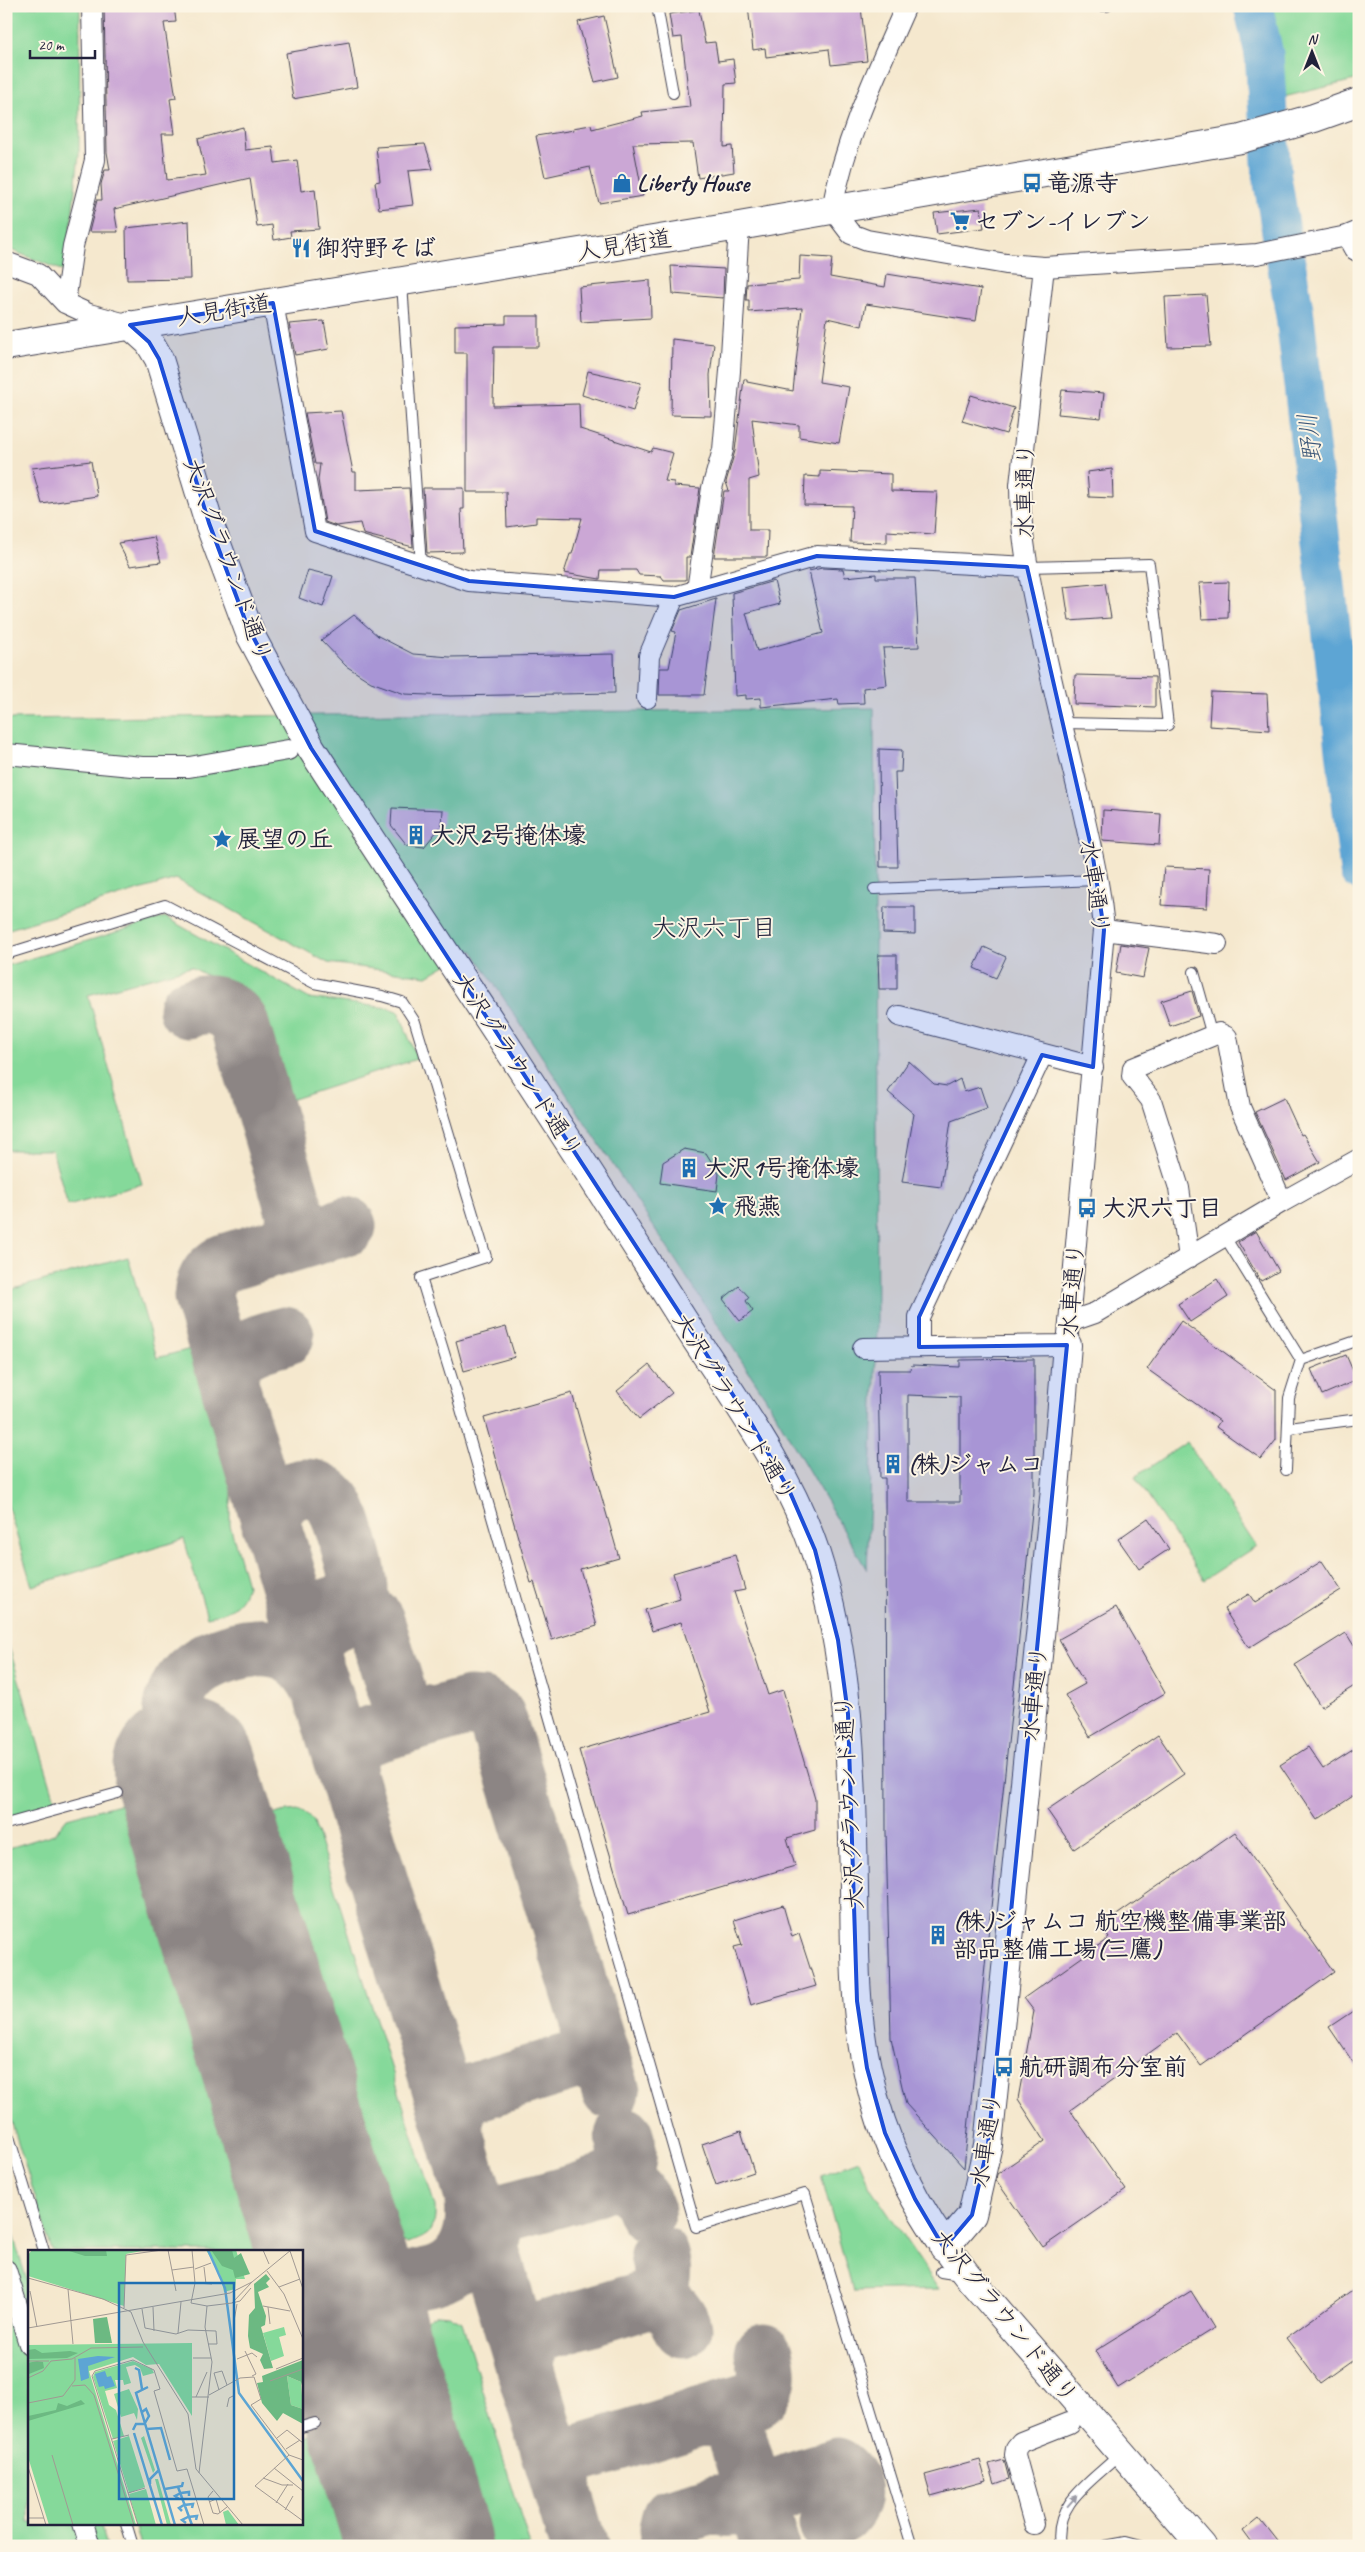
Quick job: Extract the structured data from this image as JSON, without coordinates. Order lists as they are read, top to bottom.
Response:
{
  "streets": {
    "street": ["人見街道", "水車通り", "大沢グラウンド通り"]
  },
  "crossings": [
    ["人見街道", "大沢グラウンド通り"],
    ["水車通り", "大沢グラウンド通り"]
  ],
  "districts": ["大沢六丁目"],
  "water": ["野川"],
  "places": {
    "shop": ["Liberty House"],
    "bus stop": ["竜源寺", "大沢六丁目", "航研調布分室前"],
    "supermarket": ["セブン-イレブン"],
    "restaurant": ["御狩野そば"],
    "building": [
      "大沢2号掩体壕",
      "大沢1号掩体壕",
      "(株)ジャムコ",
      "(株)ジャムコ 航空機整備事業部 部品整備工場(三鷹)"
    ],
    "place": ["展望の丘", "飛燕"]
  },
  "scale_bar": "20 m",
  "north": "top"
}
